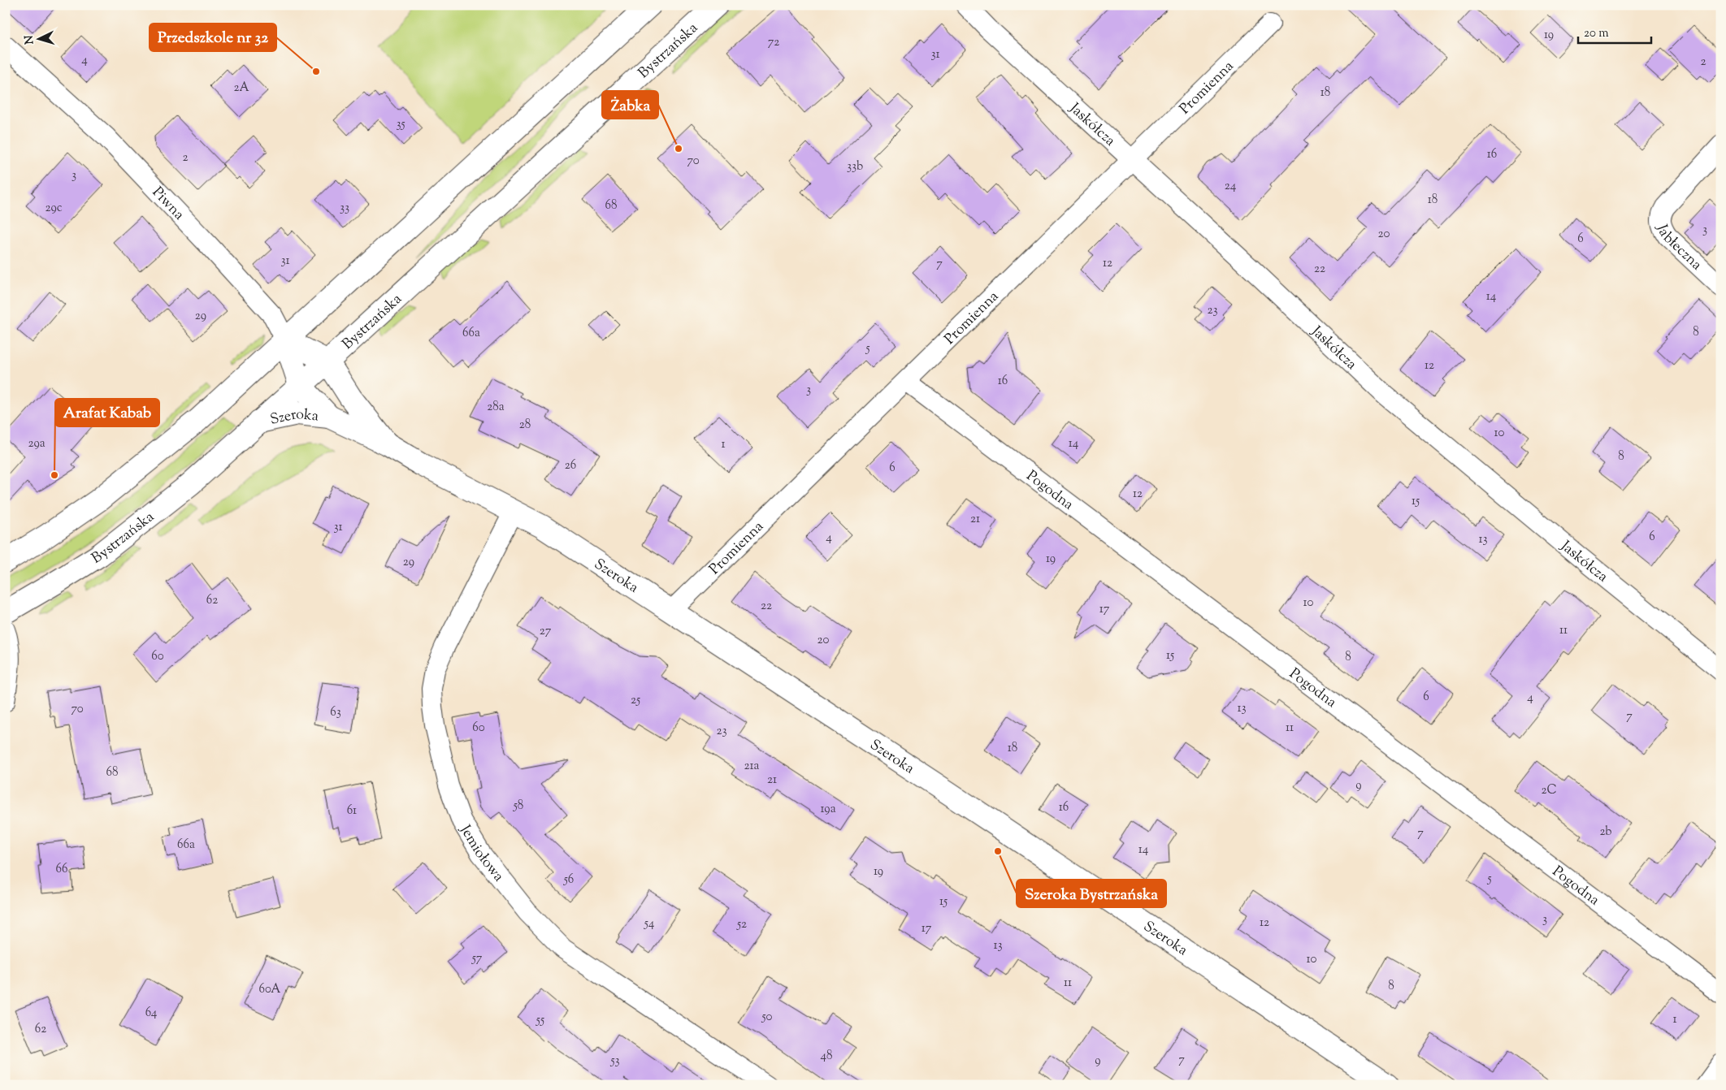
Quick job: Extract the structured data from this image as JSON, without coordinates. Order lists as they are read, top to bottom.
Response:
{
  "streets": {
    "main road": ["Bystrzańska", "Szeroka"],
    "street": [
      "Promienna",
      "Jaskółcza",
      "Piwna",
      "Jabłeczna",
      "Pogodna",
      "Jemiołowa"
    ]
  },
  "crossings": [
    ["Bystrzańska", "Szeroka"],
    ["Promienna", "Jaskółcza"],
    ["Promienna", "Szeroka"],
    ["Promienna", "Pogodna"],
    ["Piwna", "Szeroka"],
    ["Szeroka", "Jemiołowa"]
  ],
  "places": [
    "Przedszkole nr 32",
    "Żabka",
    "Arafat Kabab",
    "Szeroka Bystrzańska"
  ],
  "house_numbers": [
    "19",
    "72",
    "31",
    "4",
    "2",
    "2A",
    "18",
    "35",
    "16",
    "2",
    "70",
    "33b",
    "3",
    "24",
    "18",
    "68",
    "29c",
    "33",
    "3",
    "20",
    "6",
    "31",
    "12",
    "7",
    "22",
    "14",
    "23",
    "29",
    "8",
    "66a",
    "5",
    "12",
    "16",
    "3",
    "28a",
    "28",
    "10",
    "29a",
    "14",
    "1",
    "8",
    "26",
    "6",
    "12",
    "15",
    "21",
    "31",
    "6",
    "4",
    "13",
    "19",
    "29",
    "62",
    "10",
    "22",
    "17",
    "11",
    "27",
    "20",
    "15",
    "60",
    "8",
    "6",
    "4",
    "25",
    "13",
    "70",
    "63",
    "7",
    "60",
    "11",
    "23",
    "18",
    "21a",
    "68",
    "21",
    "9",
    "2C",
    "58",
    "16",
    "19a",
    "61",
    "2b",
    "7",
    "66a",
    "14",
    "66",
    "19",
    "5",
    "56",
    "15",
    "3",
    "12",
    "54",
    "52",
    "17",
    "13",
    "57",
    "10",
    "11",
    "8",
    "60A",
    "64",
    "50",
    "1",
    "55",
    "62",
    "48",
    "7",
    "53",
    "9"
  ],
  "scale_bar": "20 m",
  "north": "left"
}
